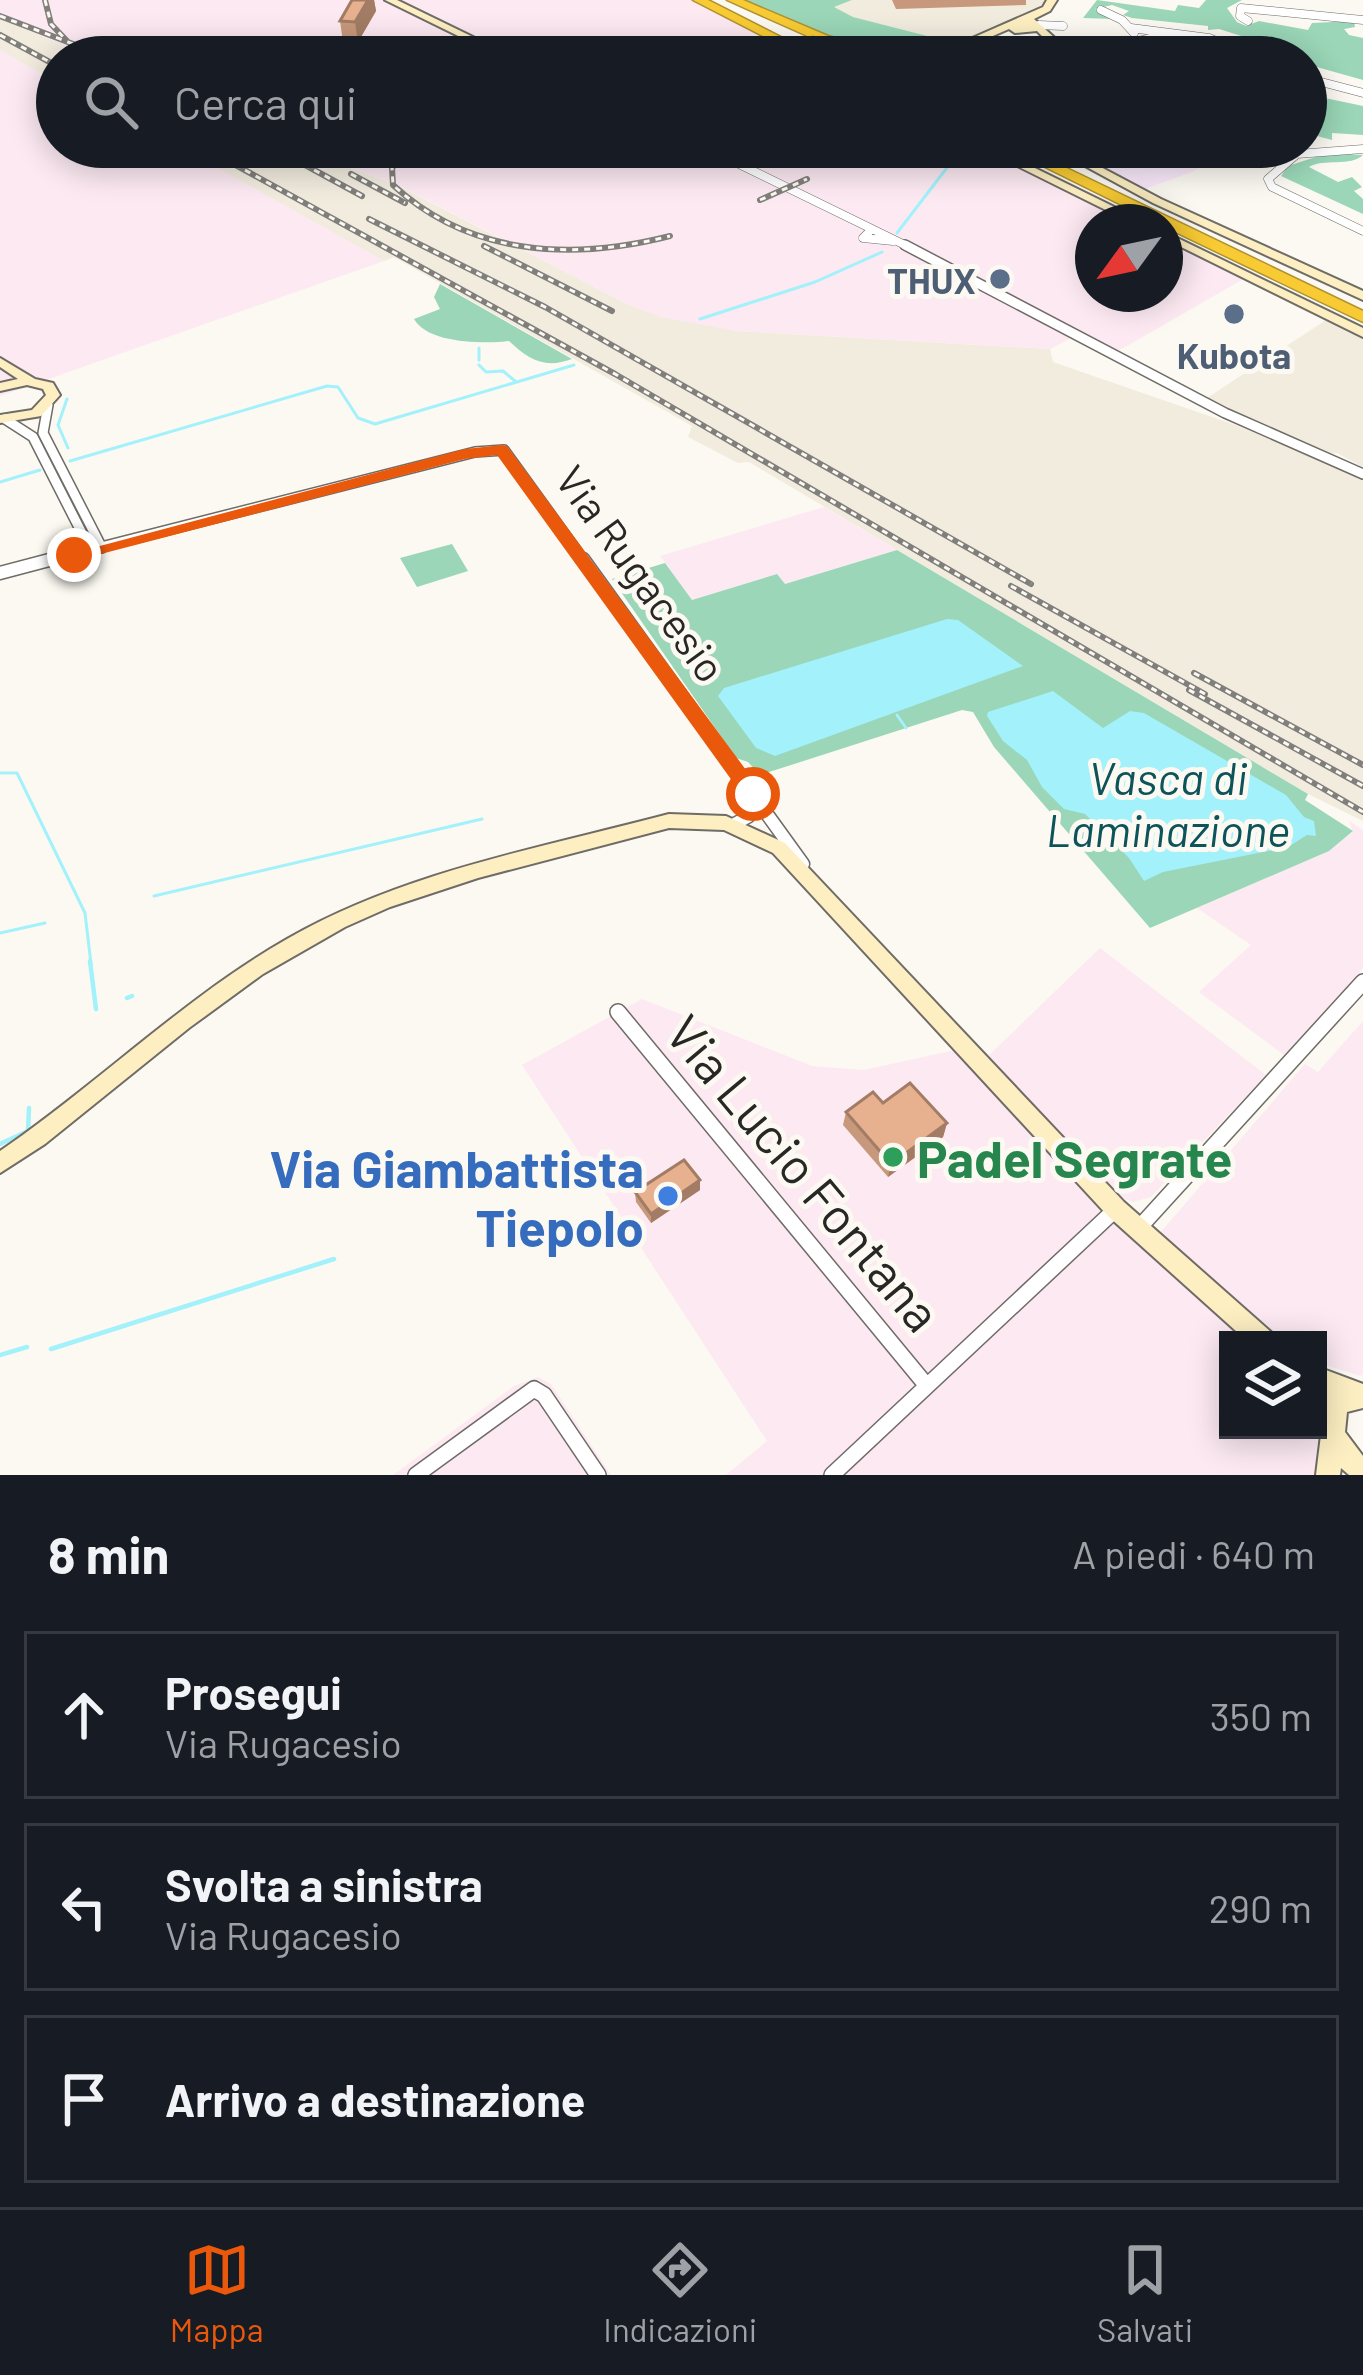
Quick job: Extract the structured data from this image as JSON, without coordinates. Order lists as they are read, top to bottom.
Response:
{
  "streets": {
    "street": ["Via Rugacesio", "Via Lucio Fontana"]
  },
  "water": ["Vasca di Laminazione"],
  "places": [
    "THUX",
    "Kubota",
    "Padel Segrate",
    "Via Giambattista Tiepolo"
  ],
  "north": "bottom left",
  "page": {
    "search": "Cerca qui",
    "heading": ["8 min", "A piedi · 640 m"],
    "list": [
      ["Prosegui", "Via Rugacesio", "350 m"],
      ["Svolta a sinistra", "Via Rugacesio", "290 m"],
      "Arrivo a destinazione"
    ],
    "nav": ["Mappa", "Indicazioni", "Salvati"]
  }
}
